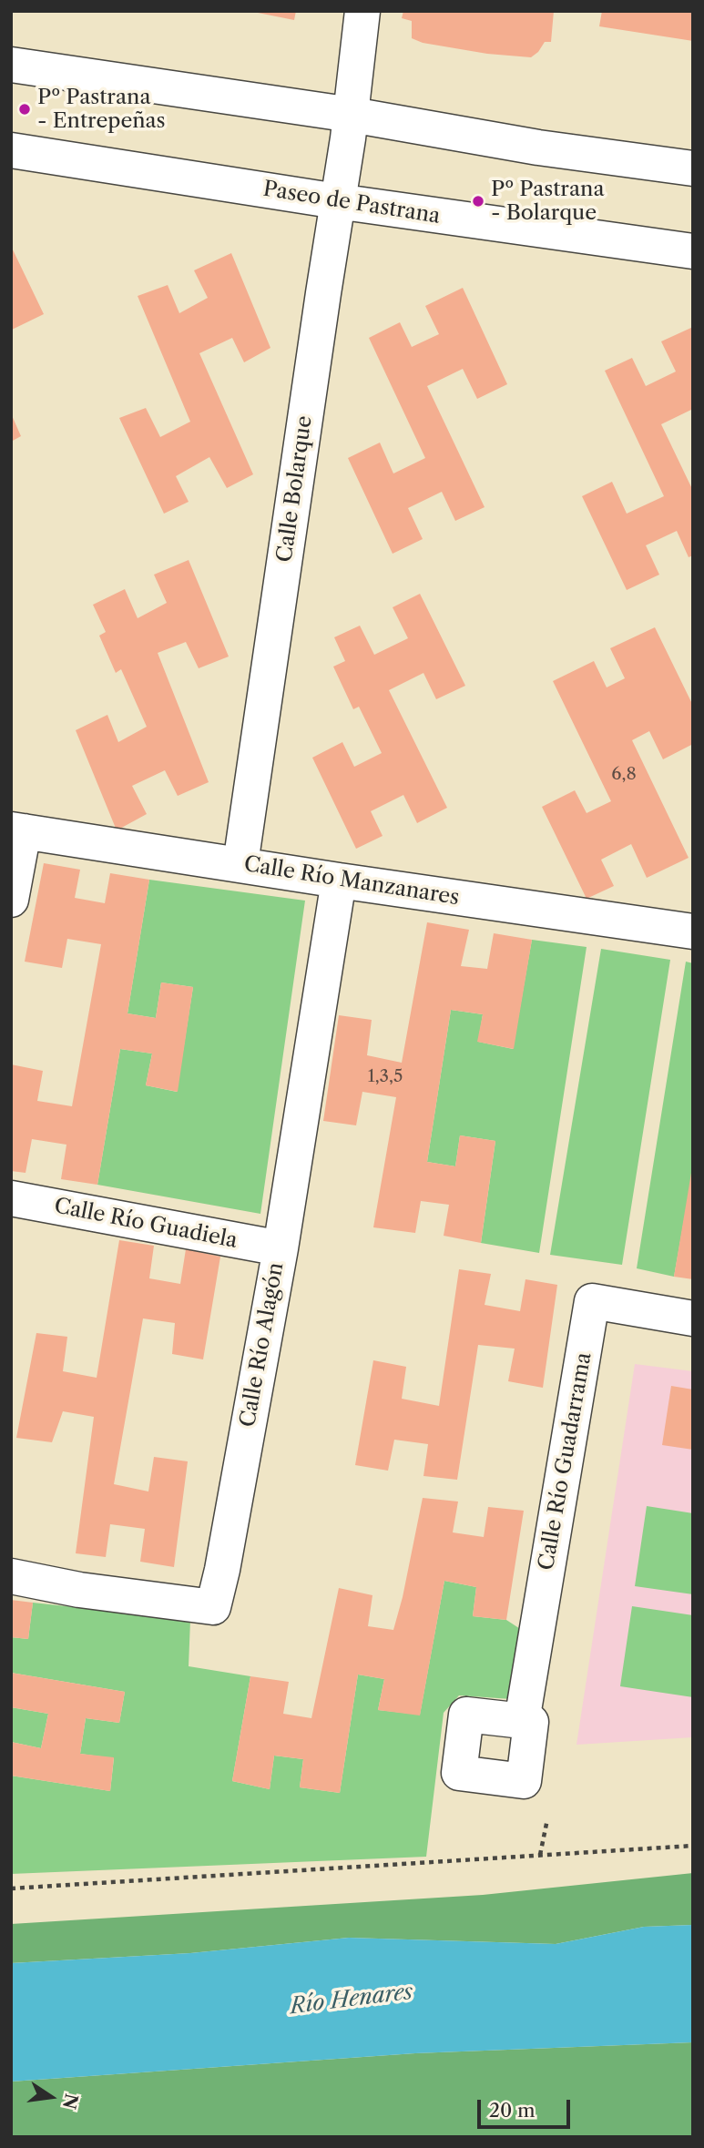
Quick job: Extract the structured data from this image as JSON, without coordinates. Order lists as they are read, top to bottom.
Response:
{
  "streets": {
    "street": [
      "Paseo de Pastrana",
      "Calle Bolarque",
      "Calle Río Manzanares",
      "Calle Río Guadiela",
      "Calle Río Alagón",
      "Calle Río Guadarrama"
    ]
  },
  "crossings": [
    ["Paseo de Pastrana", "Calle Bolarque"],
    ["Calle Bolarque", "Calle Río Manzanares"],
    ["Calle Río Manzanares", "Calle Río Alagón"],
    ["Calle Río Guadiela", "Calle Río Alagón"]
  ],
  "water": ["Río Henares"],
  "places": ["Pº Pastrana - Entrepeñas", "Pº Pastrana - Bolarque"],
  "house_numbers": ["6,8", "1,3,5"],
  "scale_bar": "20 m",
  "north": "right"
}
